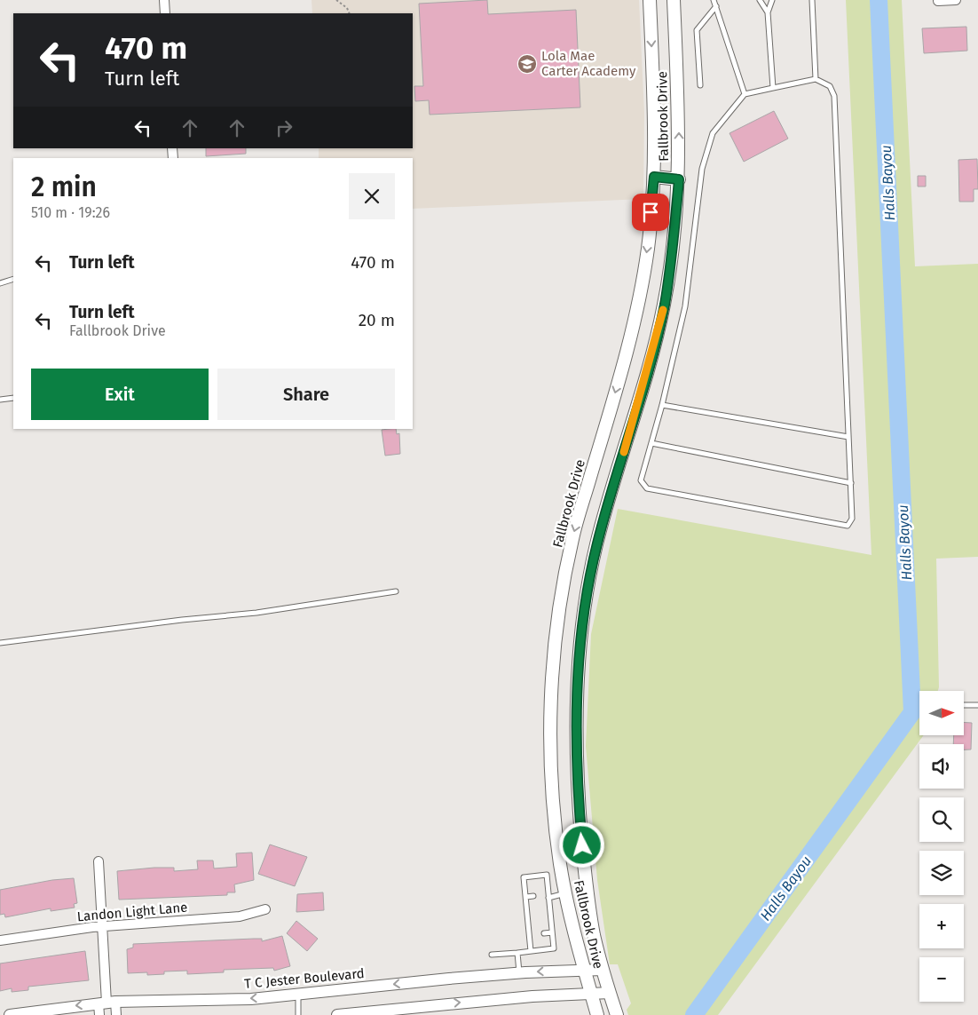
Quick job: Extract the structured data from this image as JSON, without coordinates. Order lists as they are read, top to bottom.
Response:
{
  "streets": {
    "main road": ["Fallbrook Drive"],
    "street": ["Landon Light Lane", "T C Jester Boulevard"]
  },
  "crossings": [
    ["Fallbrook Drive", "T C Jester Boulevard"]
  ],
  "water": ["Halls Bayou"],
  "places": {
    "school or university": ["Lola Mae Carter Academy"]
  },
  "north": "right",
  "page": {
    "turn": ["470 m", "Turn left"],
    "heading": ["2 min", "510 m · 19:26"],
    "list": [
      {
        "name": "Turn left",
        "value": "470 m"
      },
      {
        "name": "Turn left",
        "note": "Fallbrook Drive",
        "value": "20 m"
      }
    ],
    "buttons": ["Exit", "Share"],
    "map_buttons": ["+", "−"]
  }
}
